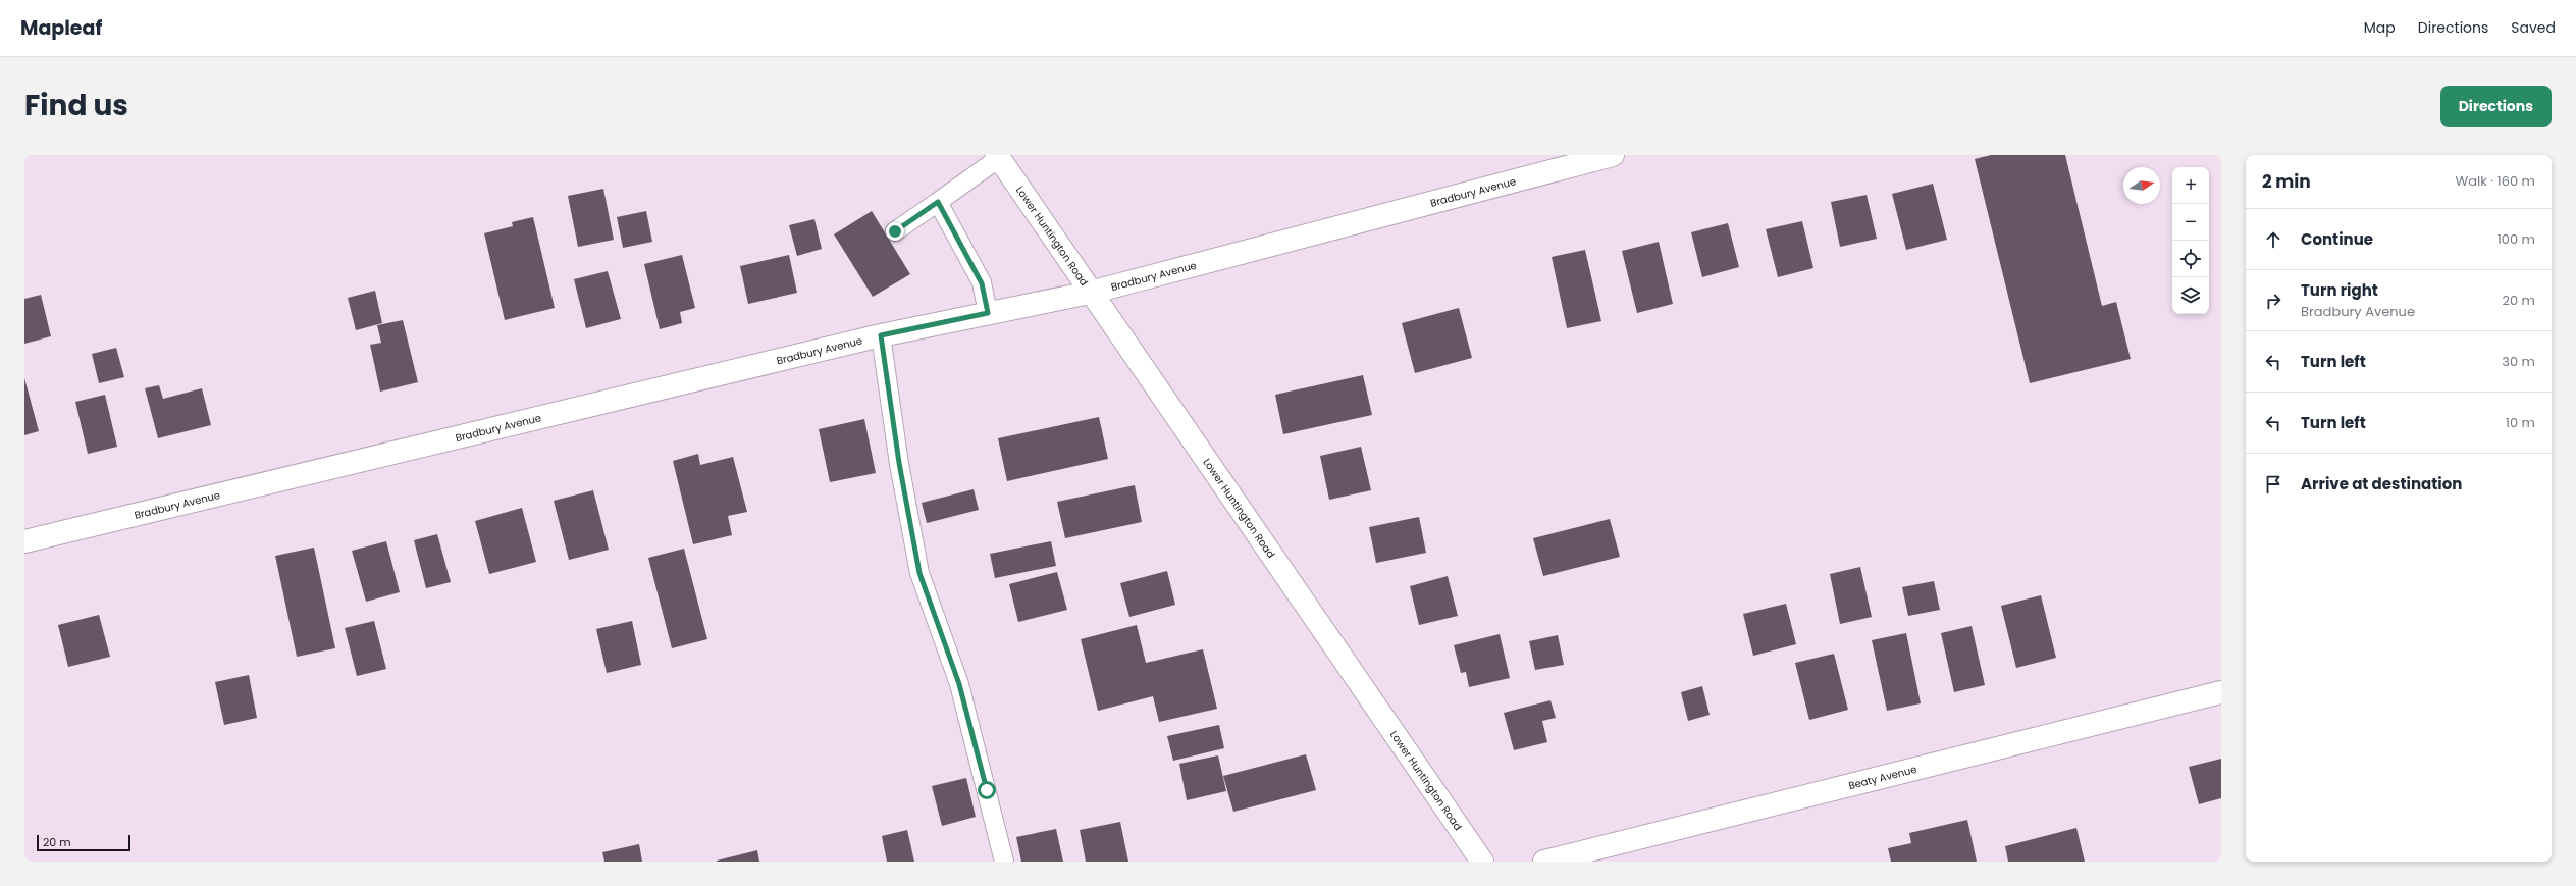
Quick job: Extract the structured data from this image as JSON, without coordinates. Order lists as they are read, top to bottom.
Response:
{
  "streets": {
    "street": ["Bradbury Avenue", "Lower Huntington Road", "Beaty Avenue"]
  },
  "crossings": [
    ["Bradbury Avenue", "Lower Huntington Road"]
  ],
  "scale_bar": "20 m",
  "north": "right",
  "page": {
    "header": "Mapleaf",
    "nav": ["Map", "Directions", "Saved"],
    "title": "Find us",
    "buttons": "Directions",
    "heading": ["2 min", "Walk · 160 m"],
    "map_buttons": ["+", "−"],
    "list": [
      ["Continue", "100 m"],
      ["Turn right", "Bradbury Avenue", "20 m"],
      ["Turn left", "30 m"],
      ["Turn left", "10 m"],
      "Arrive at destination"
    ],
    "scale": "20 m"
  }
}
